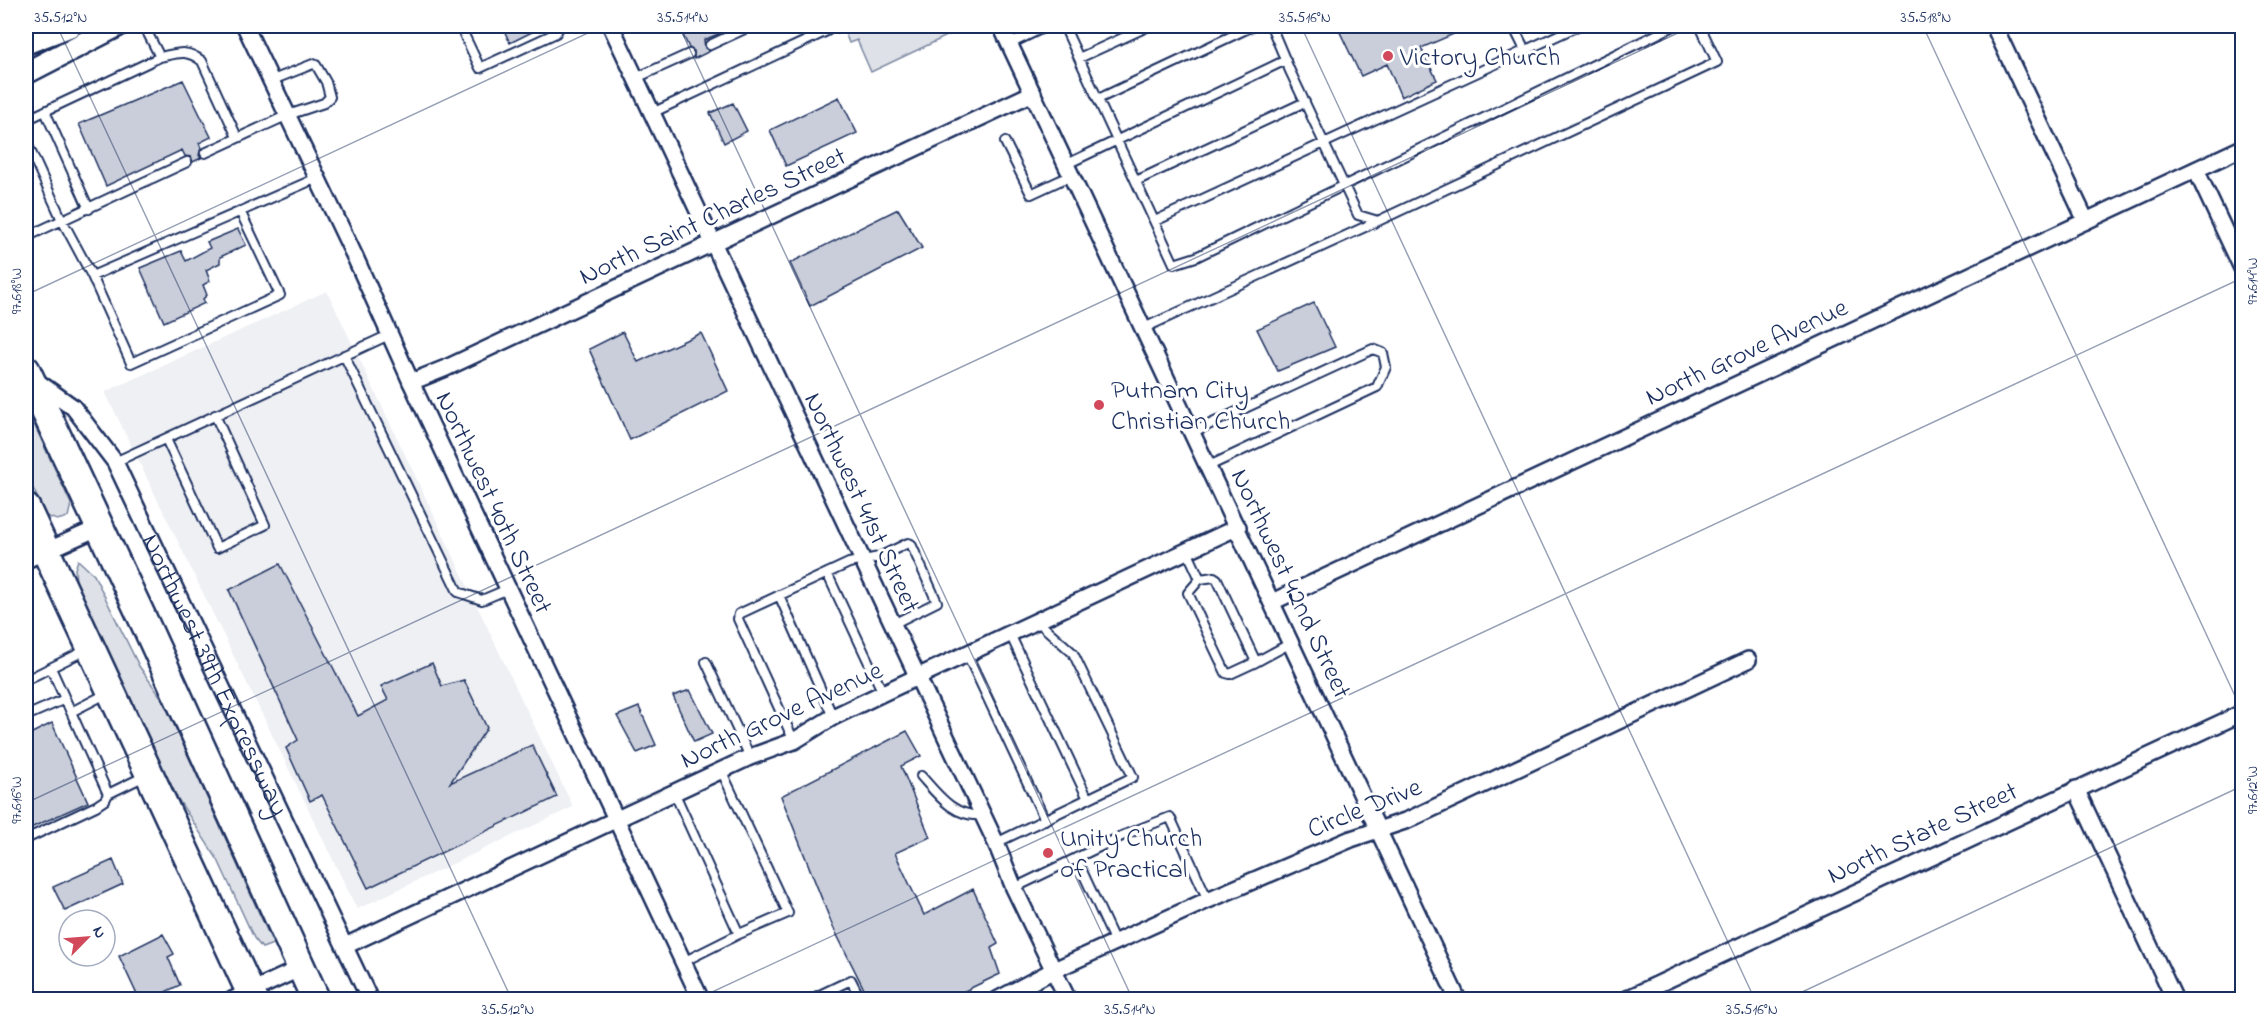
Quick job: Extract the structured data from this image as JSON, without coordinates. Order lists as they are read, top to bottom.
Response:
{
  "streets": {
    "highway": ["Northwest 39th Expressway"],
    "street": [
      "North Saint Charles Street",
      "North Grove Avenue",
      "Northwest 40th Street",
      "Northwest 41st Street",
      "Northwest 42nd Street",
      "Circle Drive",
      "North State Street"
    ]
  },
  "crossings": [
    ["North Saint Charles Street", "Northwest 40th Street"],
    ["North Saint Charles Street", "Northwest 41st Street"],
    ["North Saint Charles Street", "Northwest 42nd Street"],
    ["North Grove Avenue", "Northwest 40th Street"],
    ["North Grove Avenue", "Northwest 41st Street"],
    ["North Grove Avenue", "Northwest 42nd Street"],
    ["North Grove Avenue", "Northwest 39th Expressway"],
    ["Northwest 41st Street", "Circle Drive"],
    ["Northwest 42nd Street", "Circle Drive"]
  ],
  "places": ["Victory Church", "Putnam City Christian Church", "Unity Church of Practical"],
  "north": "top right",
  "coordinates": [
    "35.512°N",
    "35.514°N",
    "35.516°N",
    "35.518°N",
    "97.614°W",
    "97.618°W",
    "97.612°W",
    "97.616°W"
  ]
}
